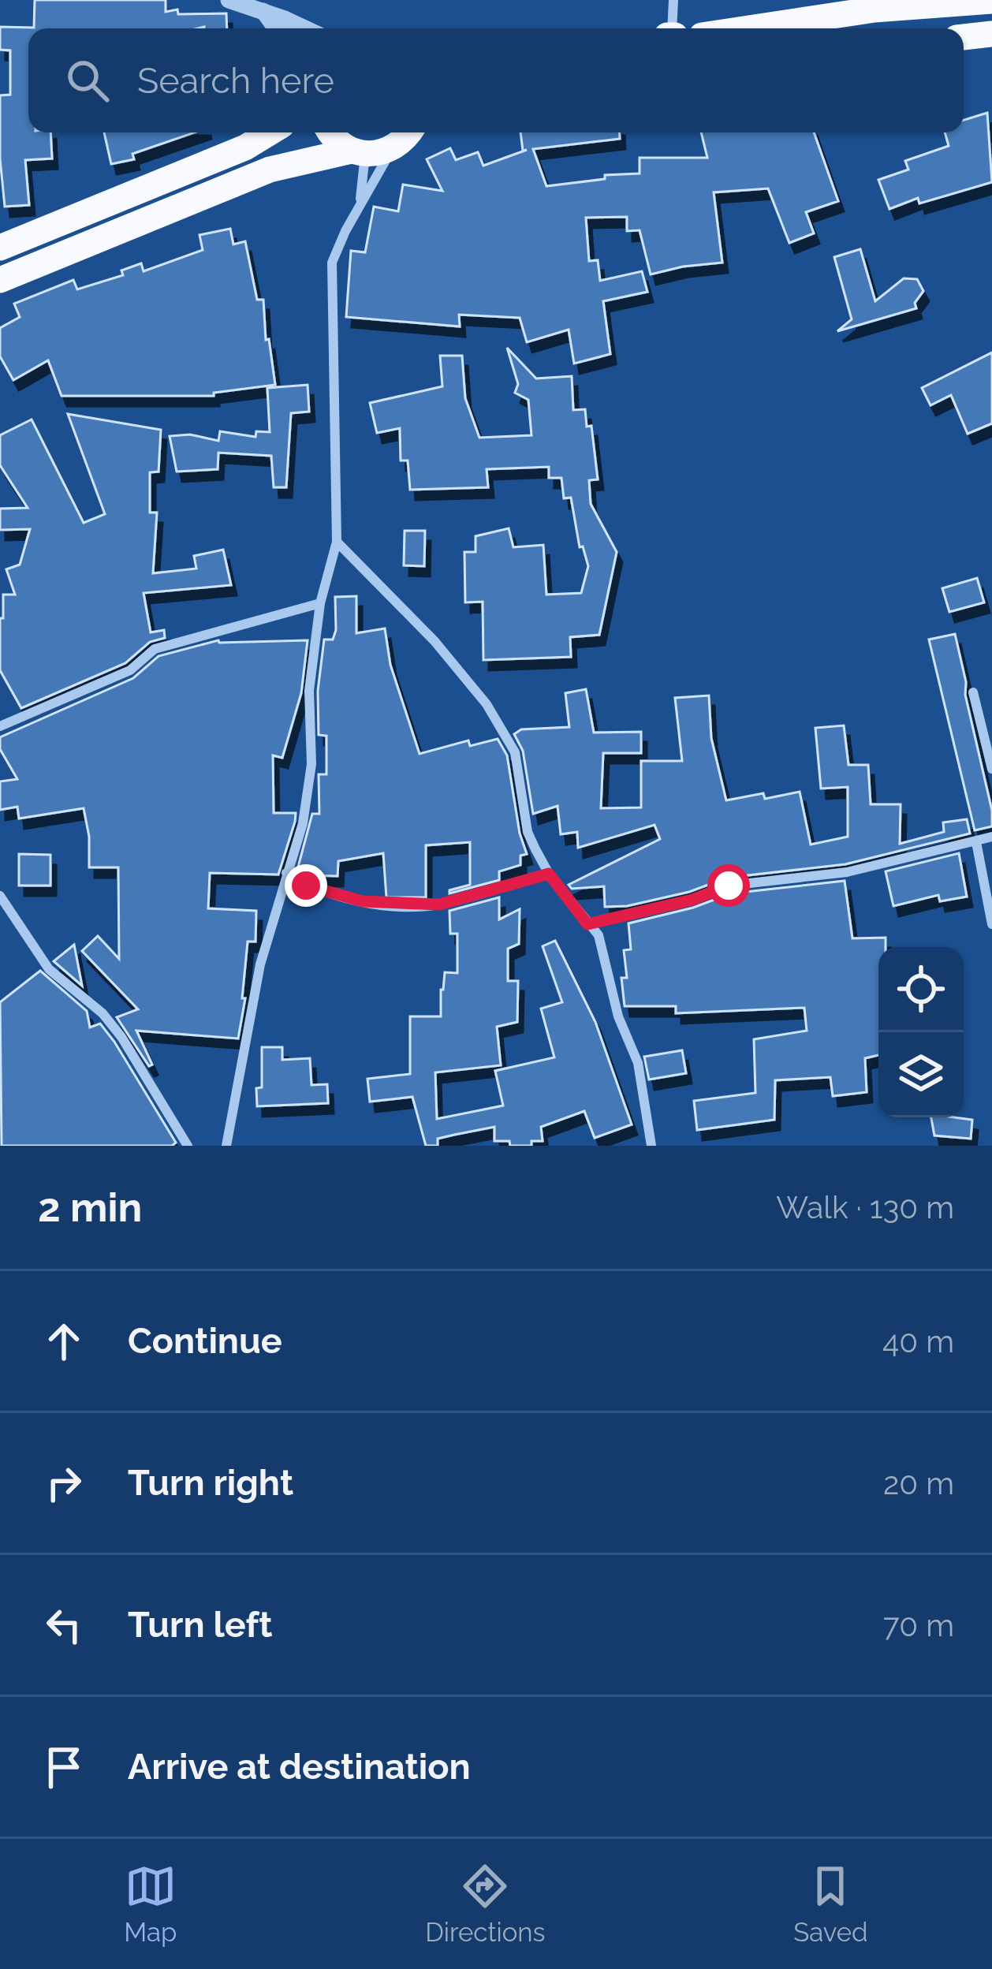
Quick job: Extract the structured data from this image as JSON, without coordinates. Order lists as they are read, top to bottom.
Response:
{
  "page": {
    "search": "Search here",
    "heading": ["2 min", "Walk · 130 m"],
    "list": [
      ["Continue", "40 m"],
      ["Turn right", "20 m"],
      ["Turn left", "70 m"],
      "Arrive at destination"
    ],
    "nav": ["Map", "Directions", "Saved"]
  }
}
